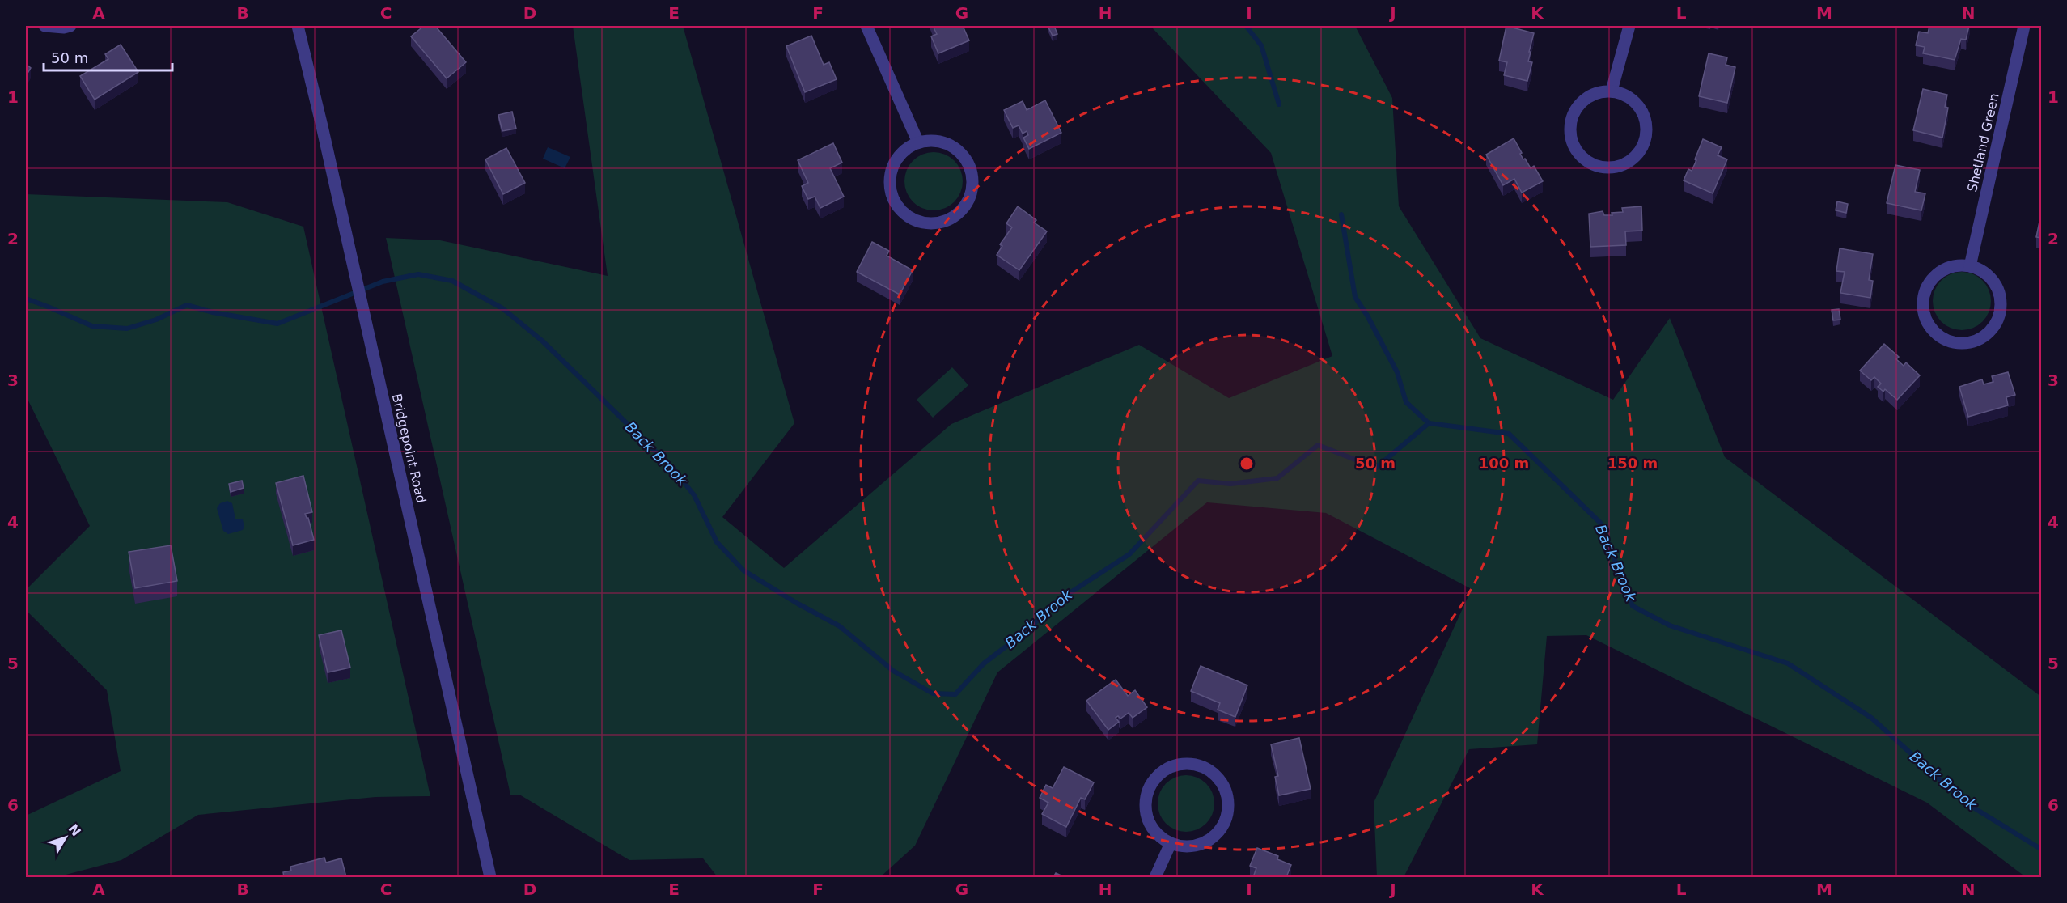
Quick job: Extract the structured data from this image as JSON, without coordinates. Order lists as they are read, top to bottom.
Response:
{
  "streets": {
    "street": ["Shetland Green", "Bridgepoint Road"]
  },
  "water": ["Back Brook"],
  "scale_bar": "50 m",
  "north": "top right",
  "grid": {
    "columns": [
      "A",
      "B",
      "C",
      "D",
      "E",
      "F",
      "G",
      "H",
      "I",
      "J",
      "K",
      "L",
      "M",
      "N"
    ],
    "rows": [
      "1",
      "2",
      "3",
      "4",
      "5",
      "6"
    ]
  },
  "rings": ["50 m", "100 m", "150 m"]
}
